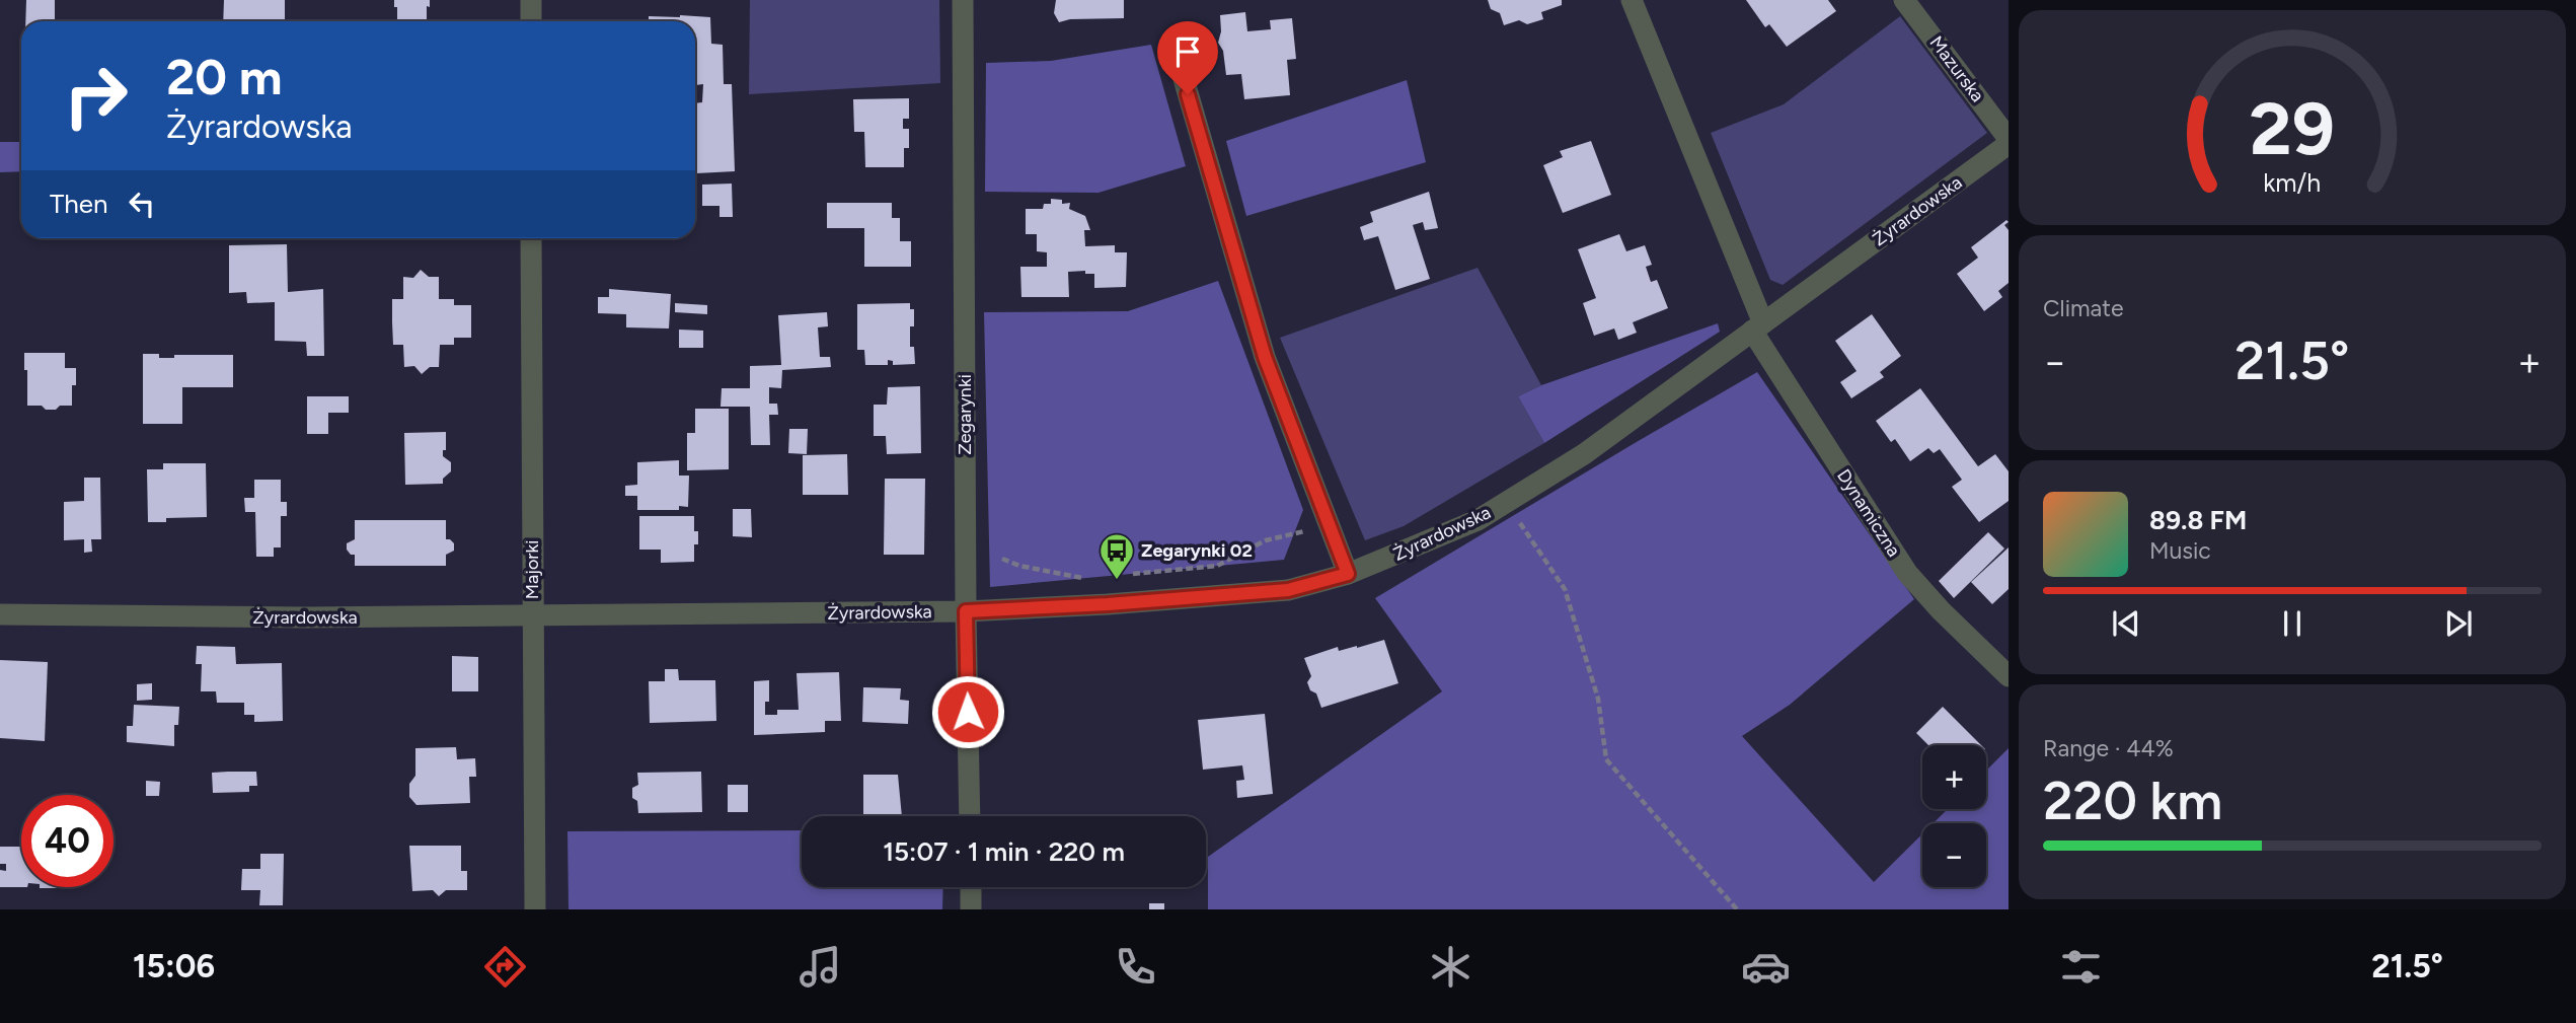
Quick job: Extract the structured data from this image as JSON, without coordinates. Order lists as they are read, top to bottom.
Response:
{
  "streets": {
    "street": [
      "Mazurska",
      "Żyrardowska",
      "Zegarynki",
      "Dynamiczna",
      "Majorki"
    ]
  },
  "crossings": [
    ["Żyrardowska", "Zegarynki"],
    ["Żyrardowska", "Dynamiczna"],
    ["Żyrardowska", "Majorki"]
  ],
  "places": {
    "bus stop": ["Zegarynki 02"]
  },
  "page": {
    "turn": ["20 m", "Żyrardowska"],
    "then": "Then",
    "tile": [
      "Climate",
      ["Range · 44%", "220 km"]
    ],
    "heat": ["−", "21.5°", "+"],
    "song": ["89.8 FM", "Music"],
    "map_buttons": ["+", "−"],
    "limit": "40",
    "trip": "15:07 · 1 min · 220 m",
    "tabs": ["15:06", "21.5°"],
    "gauge": ["29", "km/h"]
  }
}
